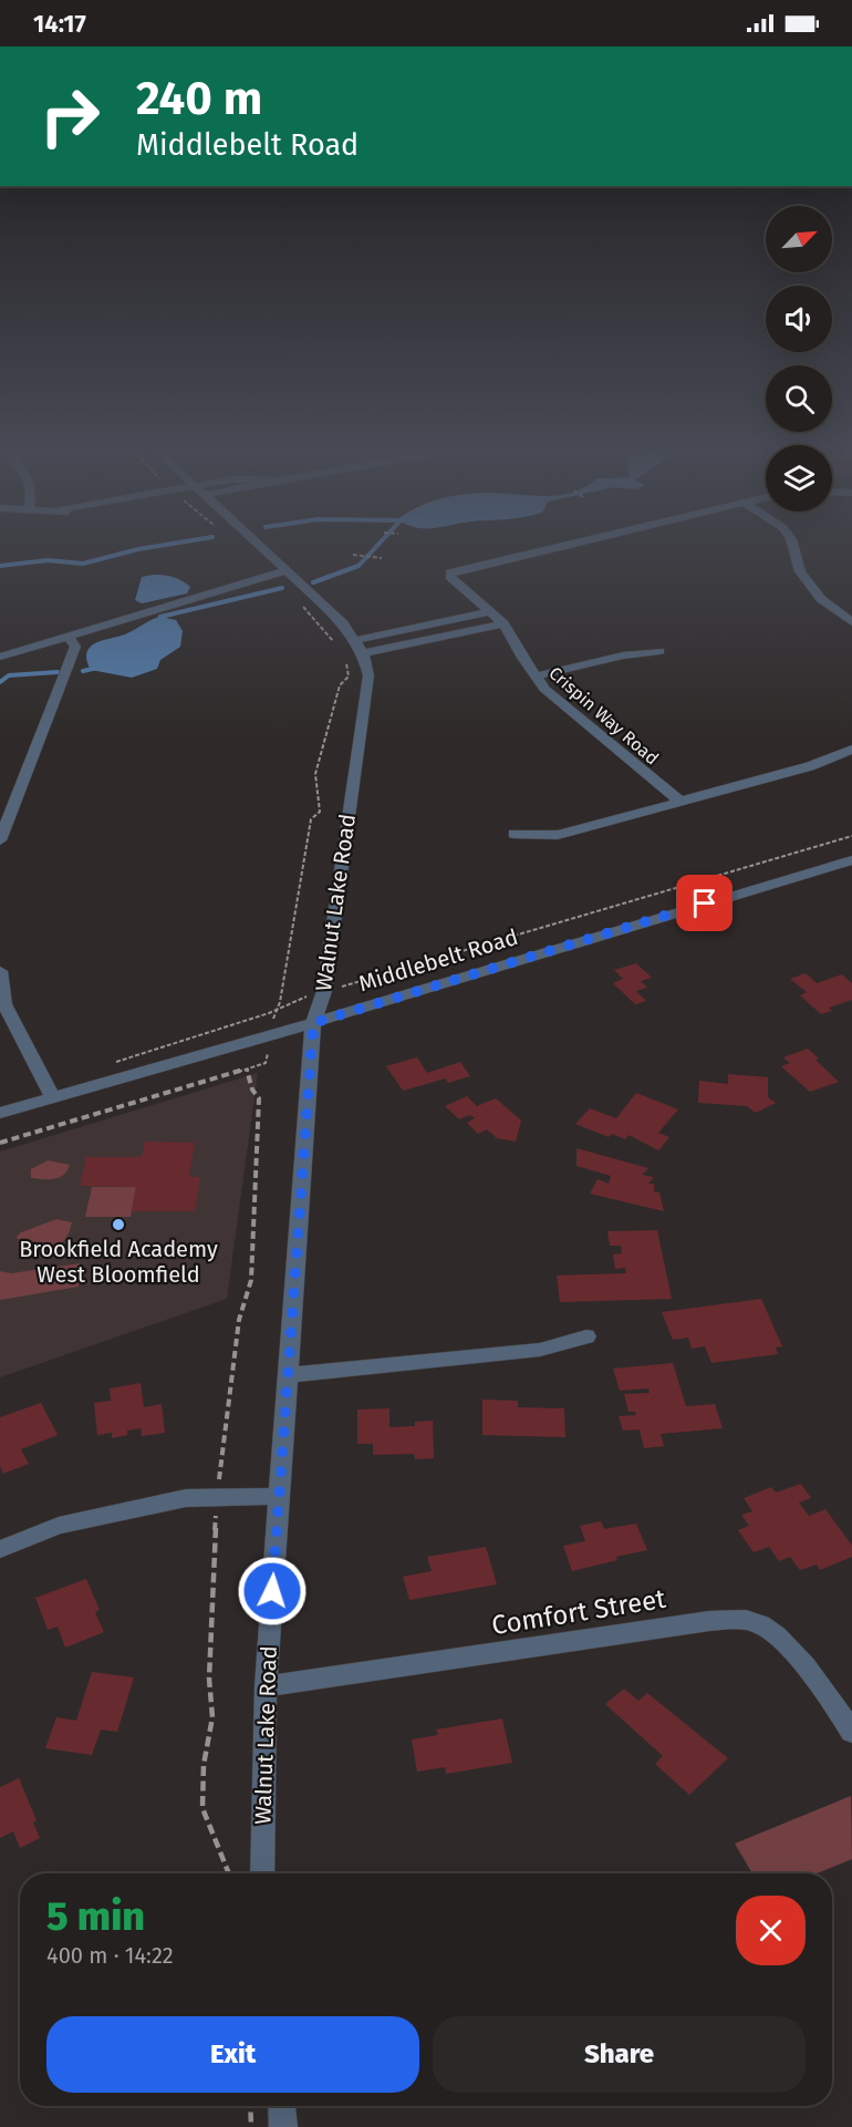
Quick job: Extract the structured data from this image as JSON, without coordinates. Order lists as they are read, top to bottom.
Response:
{
  "streets": {
    "street": [
      "Crispin Way Road",
      "Walnut Lake Road",
      "Middlebelt Road",
      "Comfort Street"
    ]
  },
  "crossings": [
    ["Walnut Lake Road", "Middlebelt Road"],
    ["Walnut Lake Road", "Comfort Street"]
  ],
  "places": ["Brookfield Academy West Bloomfield"],
  "north": "top right",
  "page": {
    "status": "14:17",
    "turn": ["240 m", "Middlebelt Road"],
    "heading": ["5 min", "400 m · 14:22"],
    "buttons": ["Exit", "Share"]
  }
}
